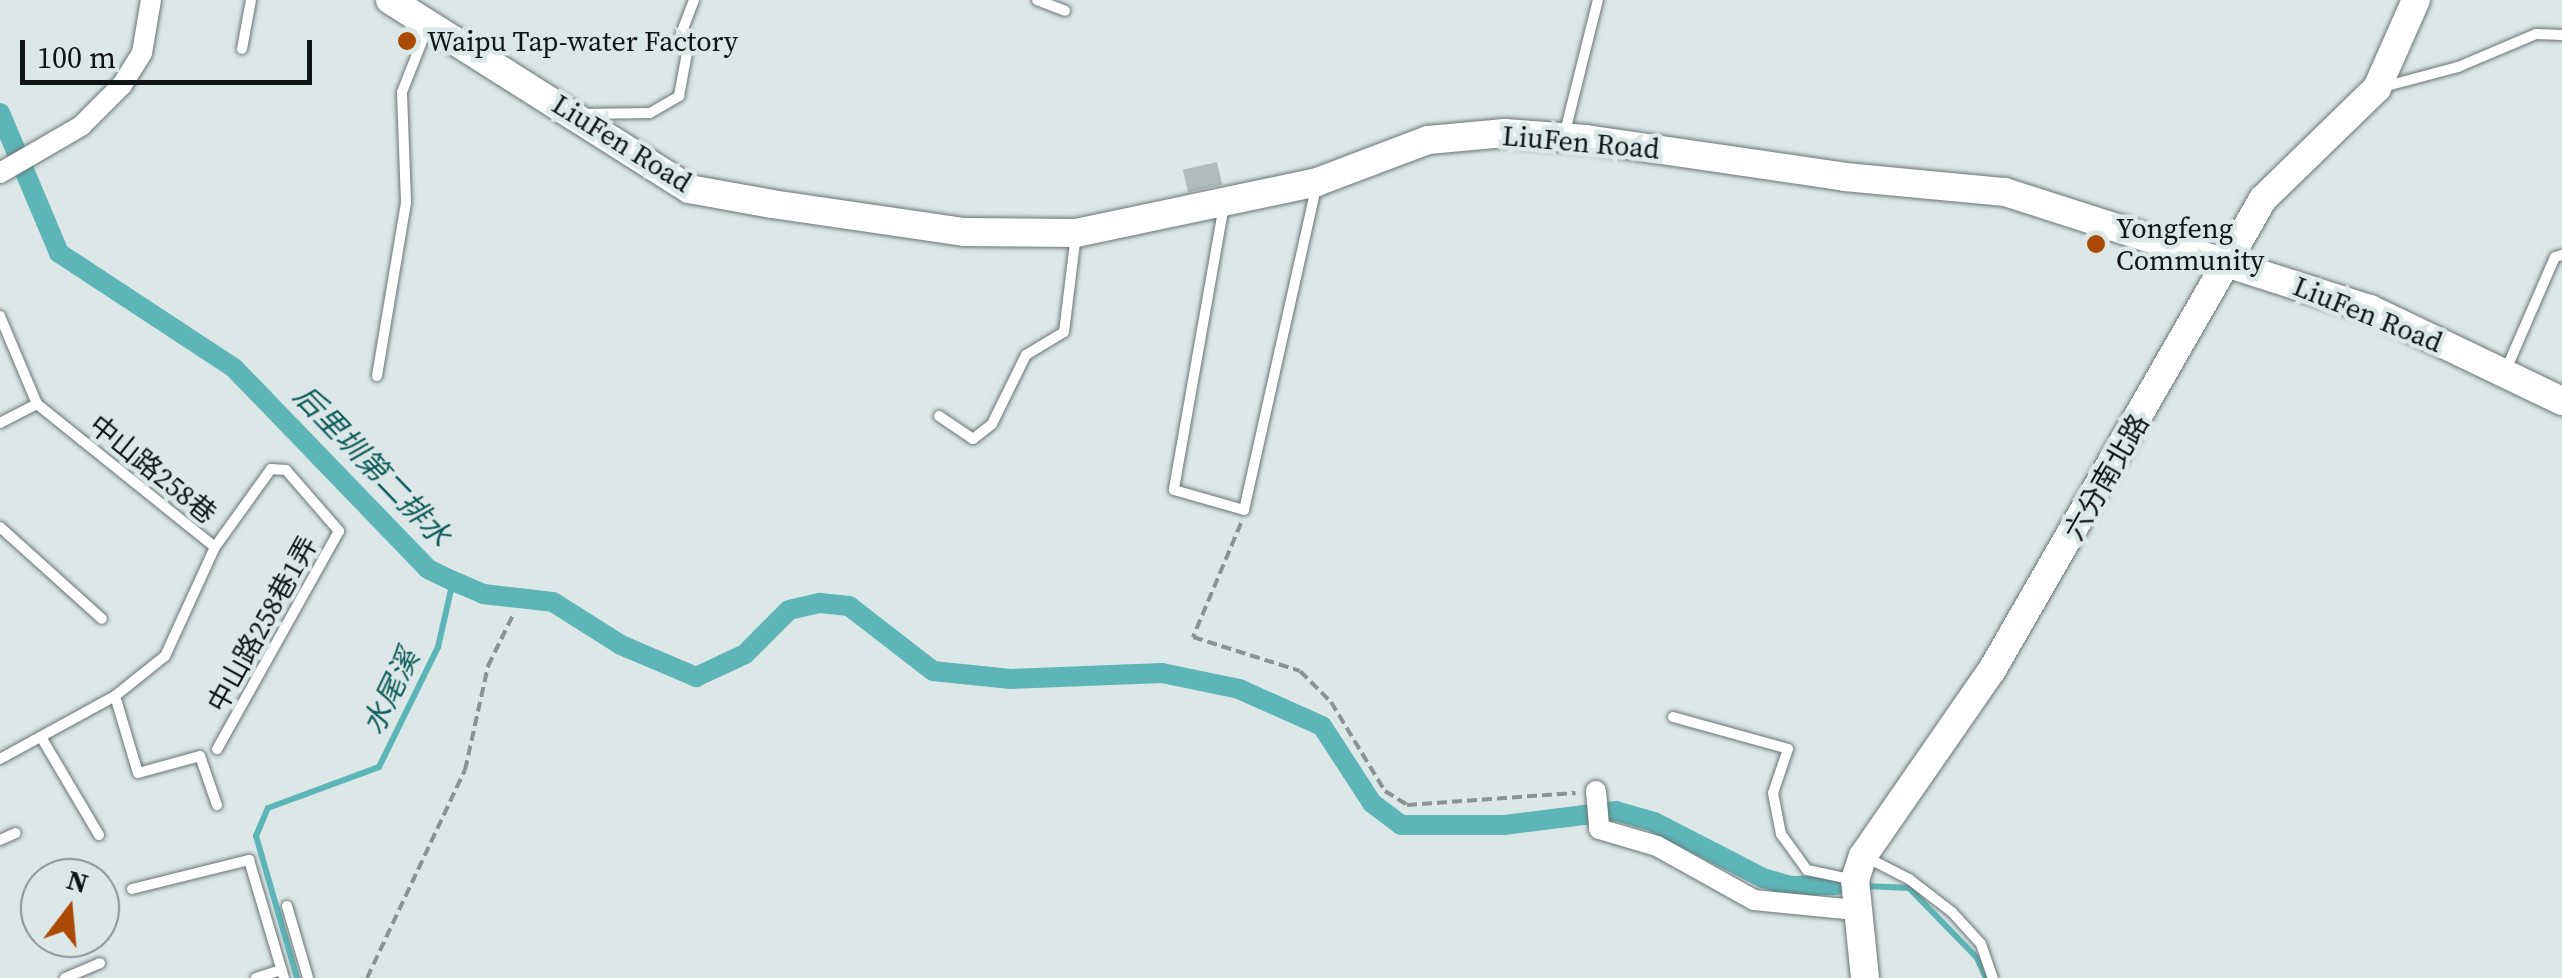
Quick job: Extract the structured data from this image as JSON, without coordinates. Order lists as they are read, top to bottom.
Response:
{
  "streets": {
    "street": ["LiuFen Road", "六分南北路"],
    "lane": ["中山路258巷", "中山路258巷1弄"]
  },
  "crossings": [
    ["LiuFen Road", "六分南北路"],
    ["中山路258巷", "中山路258巷1弄"]
  ],
  "water": ["后里圳第二排水", "水尾溪"],
  "places": ["Waipu Tap-water Factory", "Yongfeng Community"],
  "scale_bar": "100 m",
  "north": "top"
}
